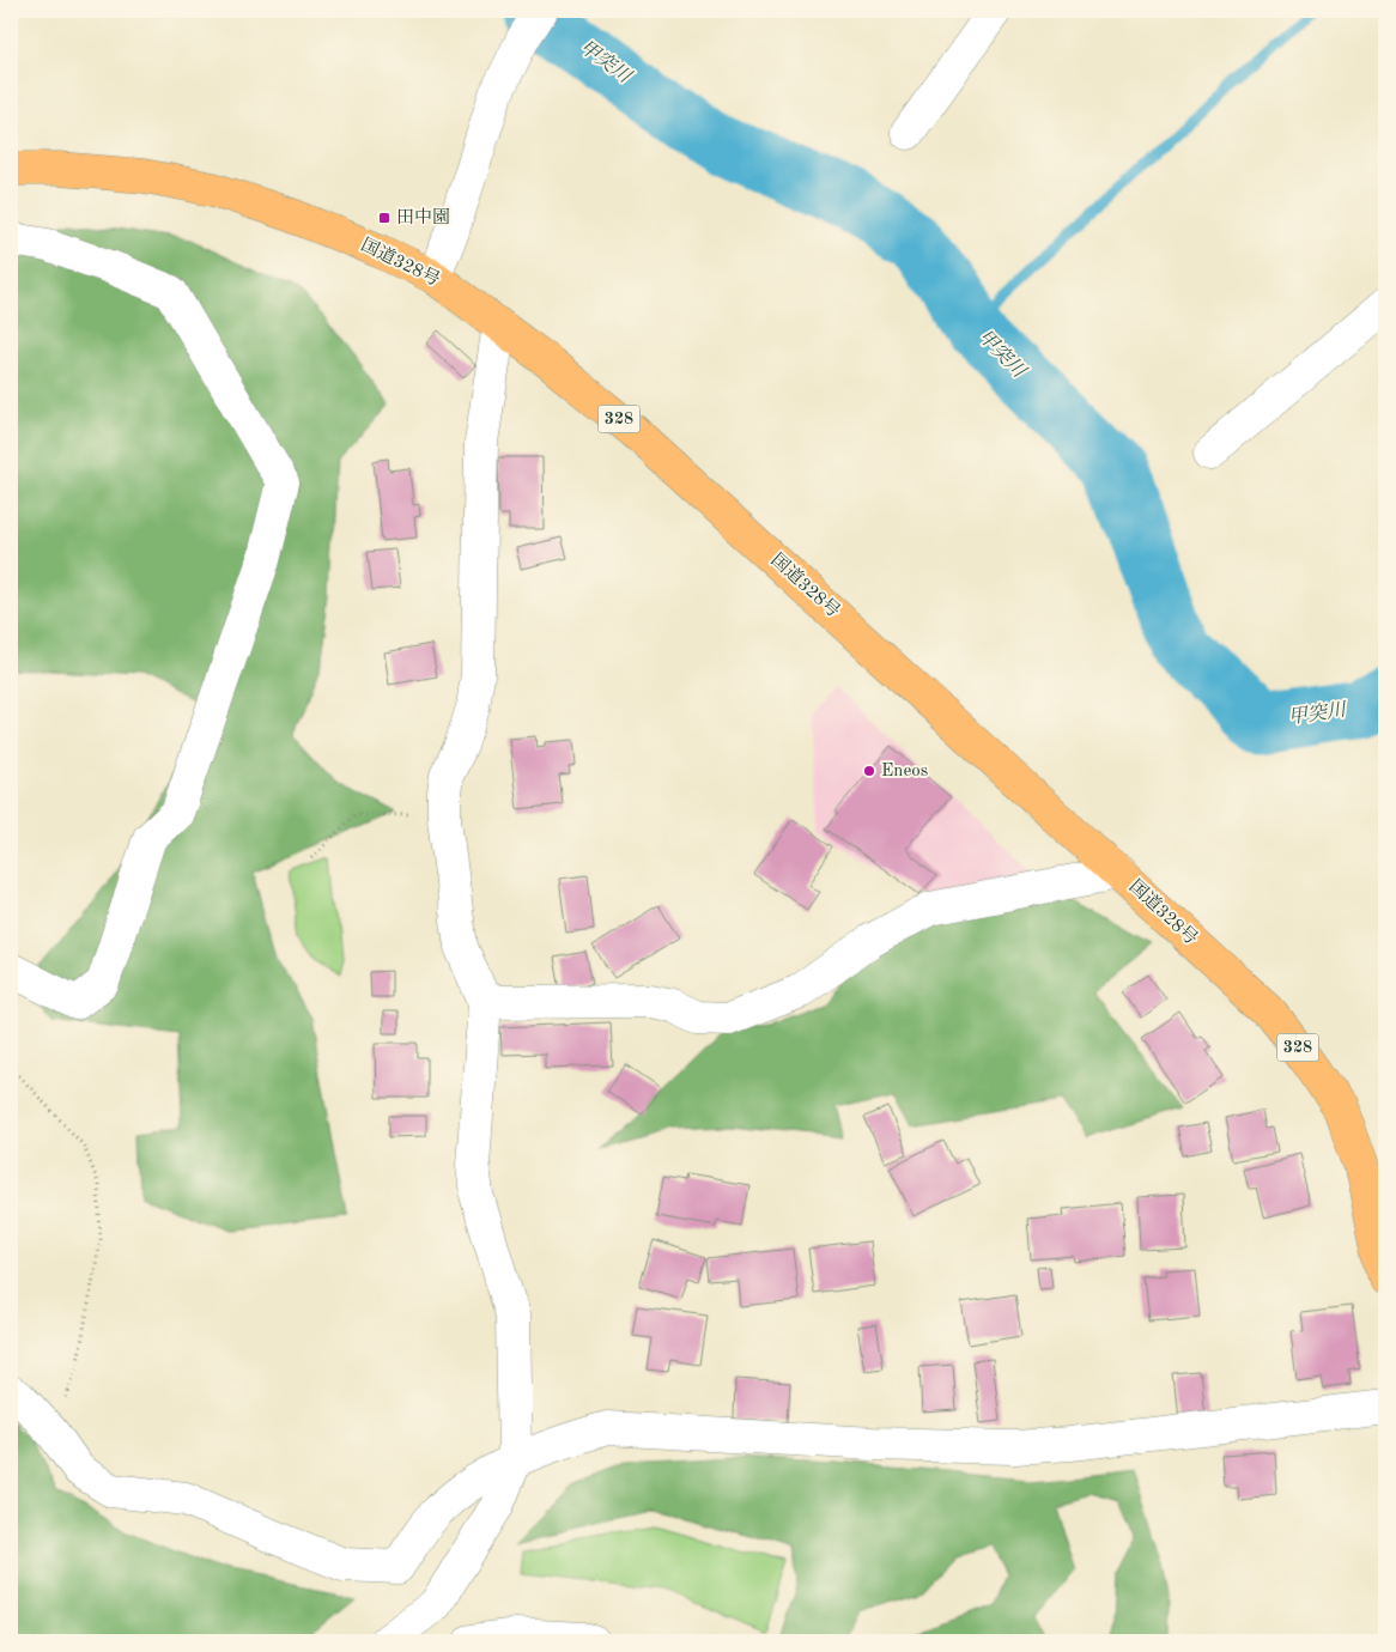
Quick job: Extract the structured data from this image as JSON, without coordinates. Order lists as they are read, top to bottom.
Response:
{
  "streets": {
    "highway": ["国道328号", "328"]
  },
  "water": ["甲突川"],
  "places": {
    "transit": ["田中園"],
    "other": ["Eneos"]
  }
}
